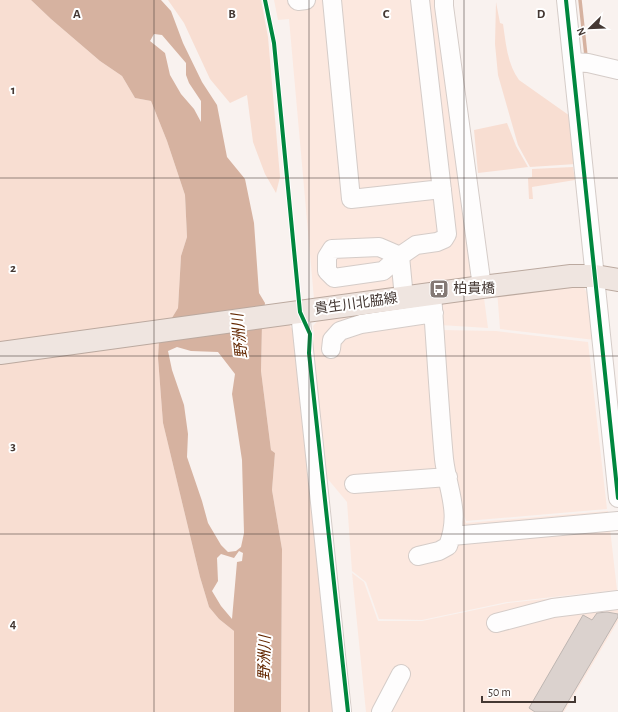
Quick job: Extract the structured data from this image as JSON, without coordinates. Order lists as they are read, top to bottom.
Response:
{
  "streets": {
    "main road": ["貴生川北脇線"]
  },
  "water": ["野洲川"],
  "places": {
    "bus stop": ["柏貴橋"]
  },
  "scale_bar": "50 m",
  "north": "bottom left",
  "grid": {
    "columns": [
      "A",
      "B",
      "C",
      "D"
    ],
    "rows": [
      "1",
      "2",
      "3",
      "4"
    ]
  }
}
